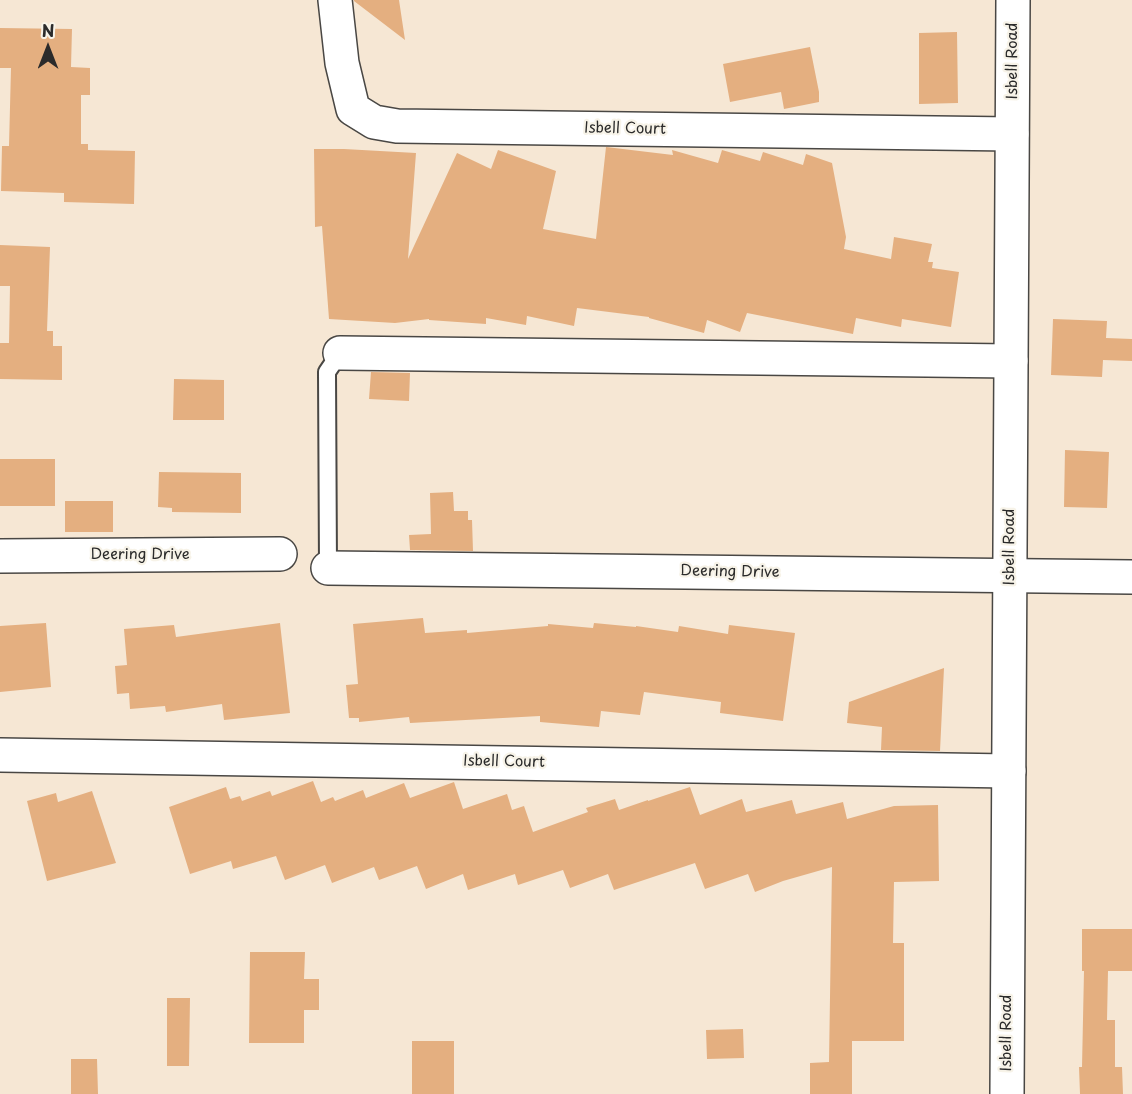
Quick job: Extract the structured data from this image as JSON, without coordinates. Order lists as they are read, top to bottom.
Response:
{
  "streets": {
    "street": ["Isbell Road", "Isbell Court", "Deering Drive"]
  },
  "crossings": [
    ["Isbell Road", "Isbell Court"],
    ["Isbell Road", "Deering Drive"]
  ],
  "north": "top"
}
